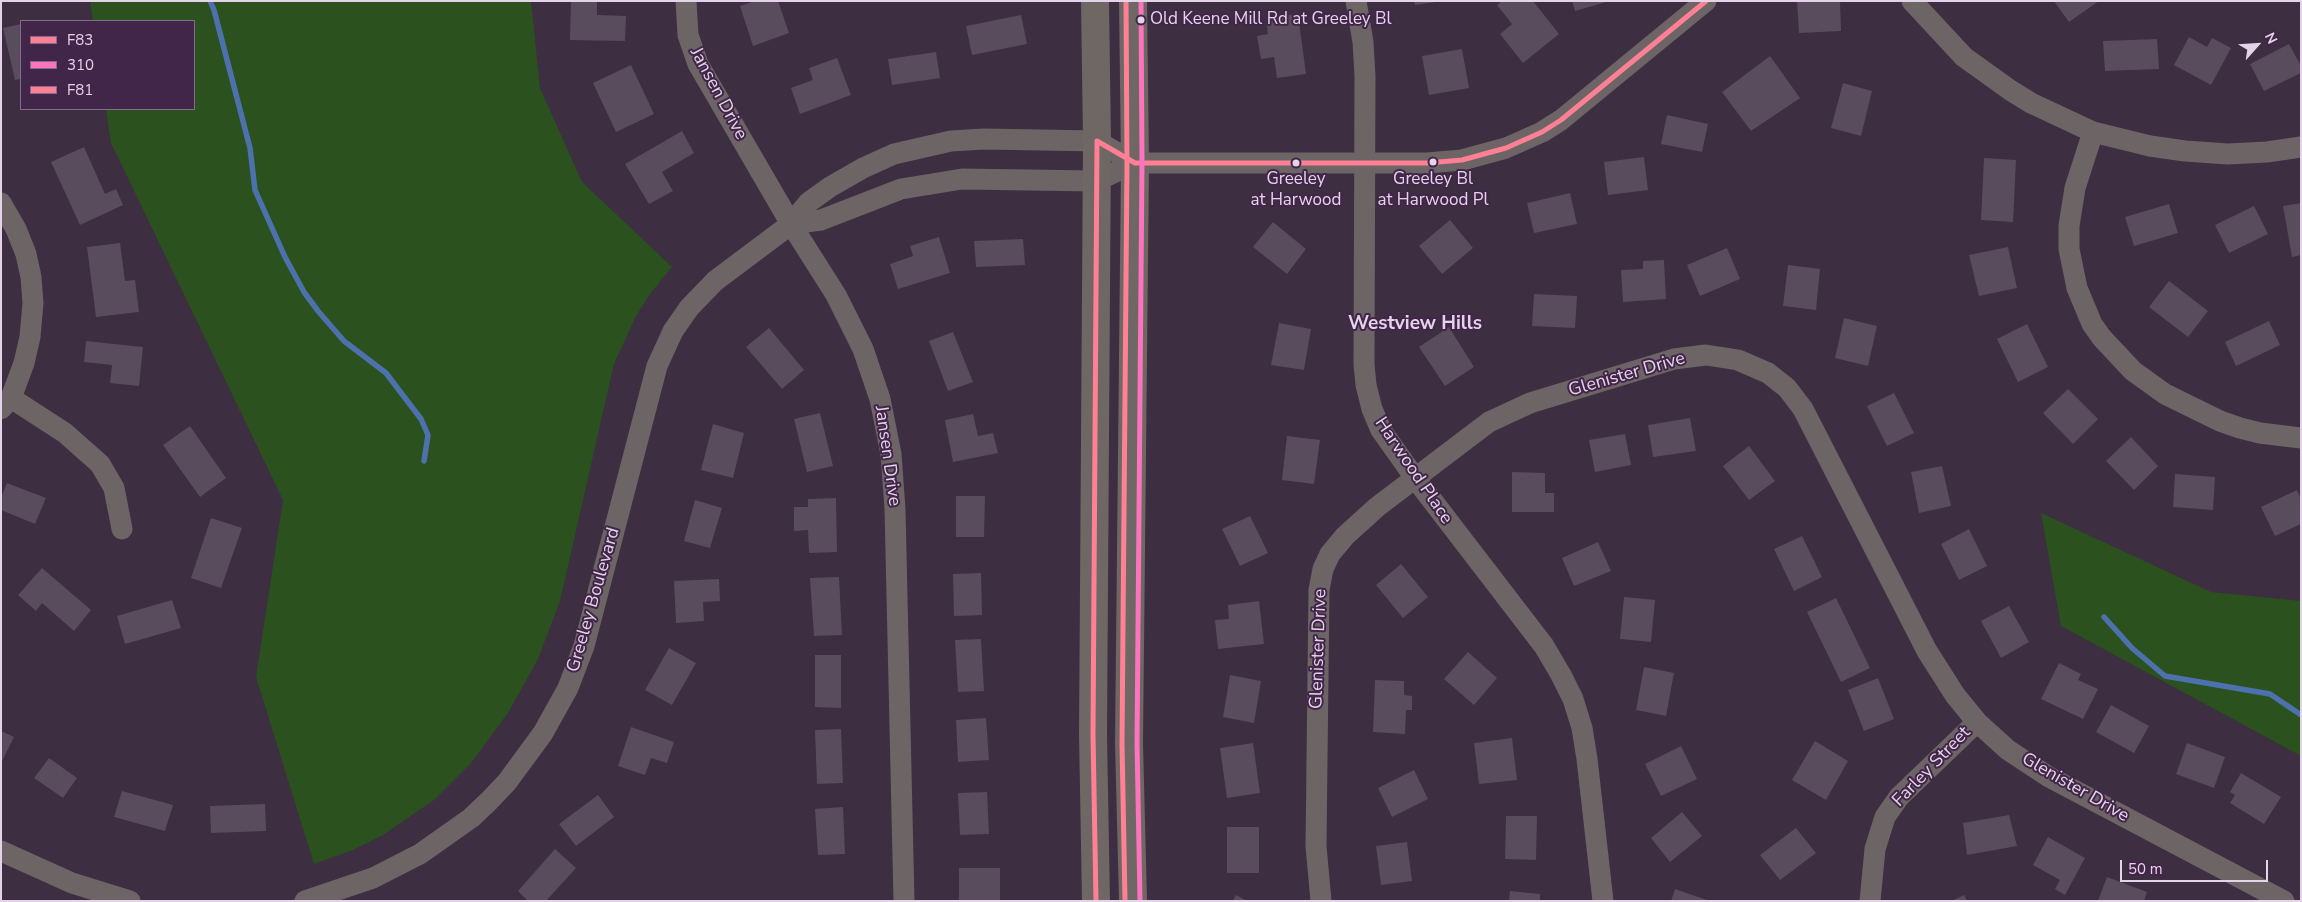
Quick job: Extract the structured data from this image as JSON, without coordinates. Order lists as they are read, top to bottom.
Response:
{
  "streets": {
    "street": [
      "Jansen Drive",
      "Glenister Drive",
      "Harwood Place",
      "Greeley Boulevard",
      "Farley Street"
    ]
  },
  "crossings": [
    ["Jansen Drive", "Greeley Boulevard"],
    ["Glenister Drive", "Harwood Place"],
    ["Glenister Drive", "Farley Street"],
    ["Harwood Place", "Greeley Boulevard"]
  ],
  "districts": ["Westview Hills"],
  "places": ["Old Keene Mill Rd at Greeley Bl", "Greeley Bl at Harwood Pl", "Greeley at Harwood"],
  "lines": ["transit line F83", "transit line 310", "transit line F81"],
  "legend": ["F83", "310", "F81"],
  "scale_bar": "50 m",
  "north": "top right"
}
